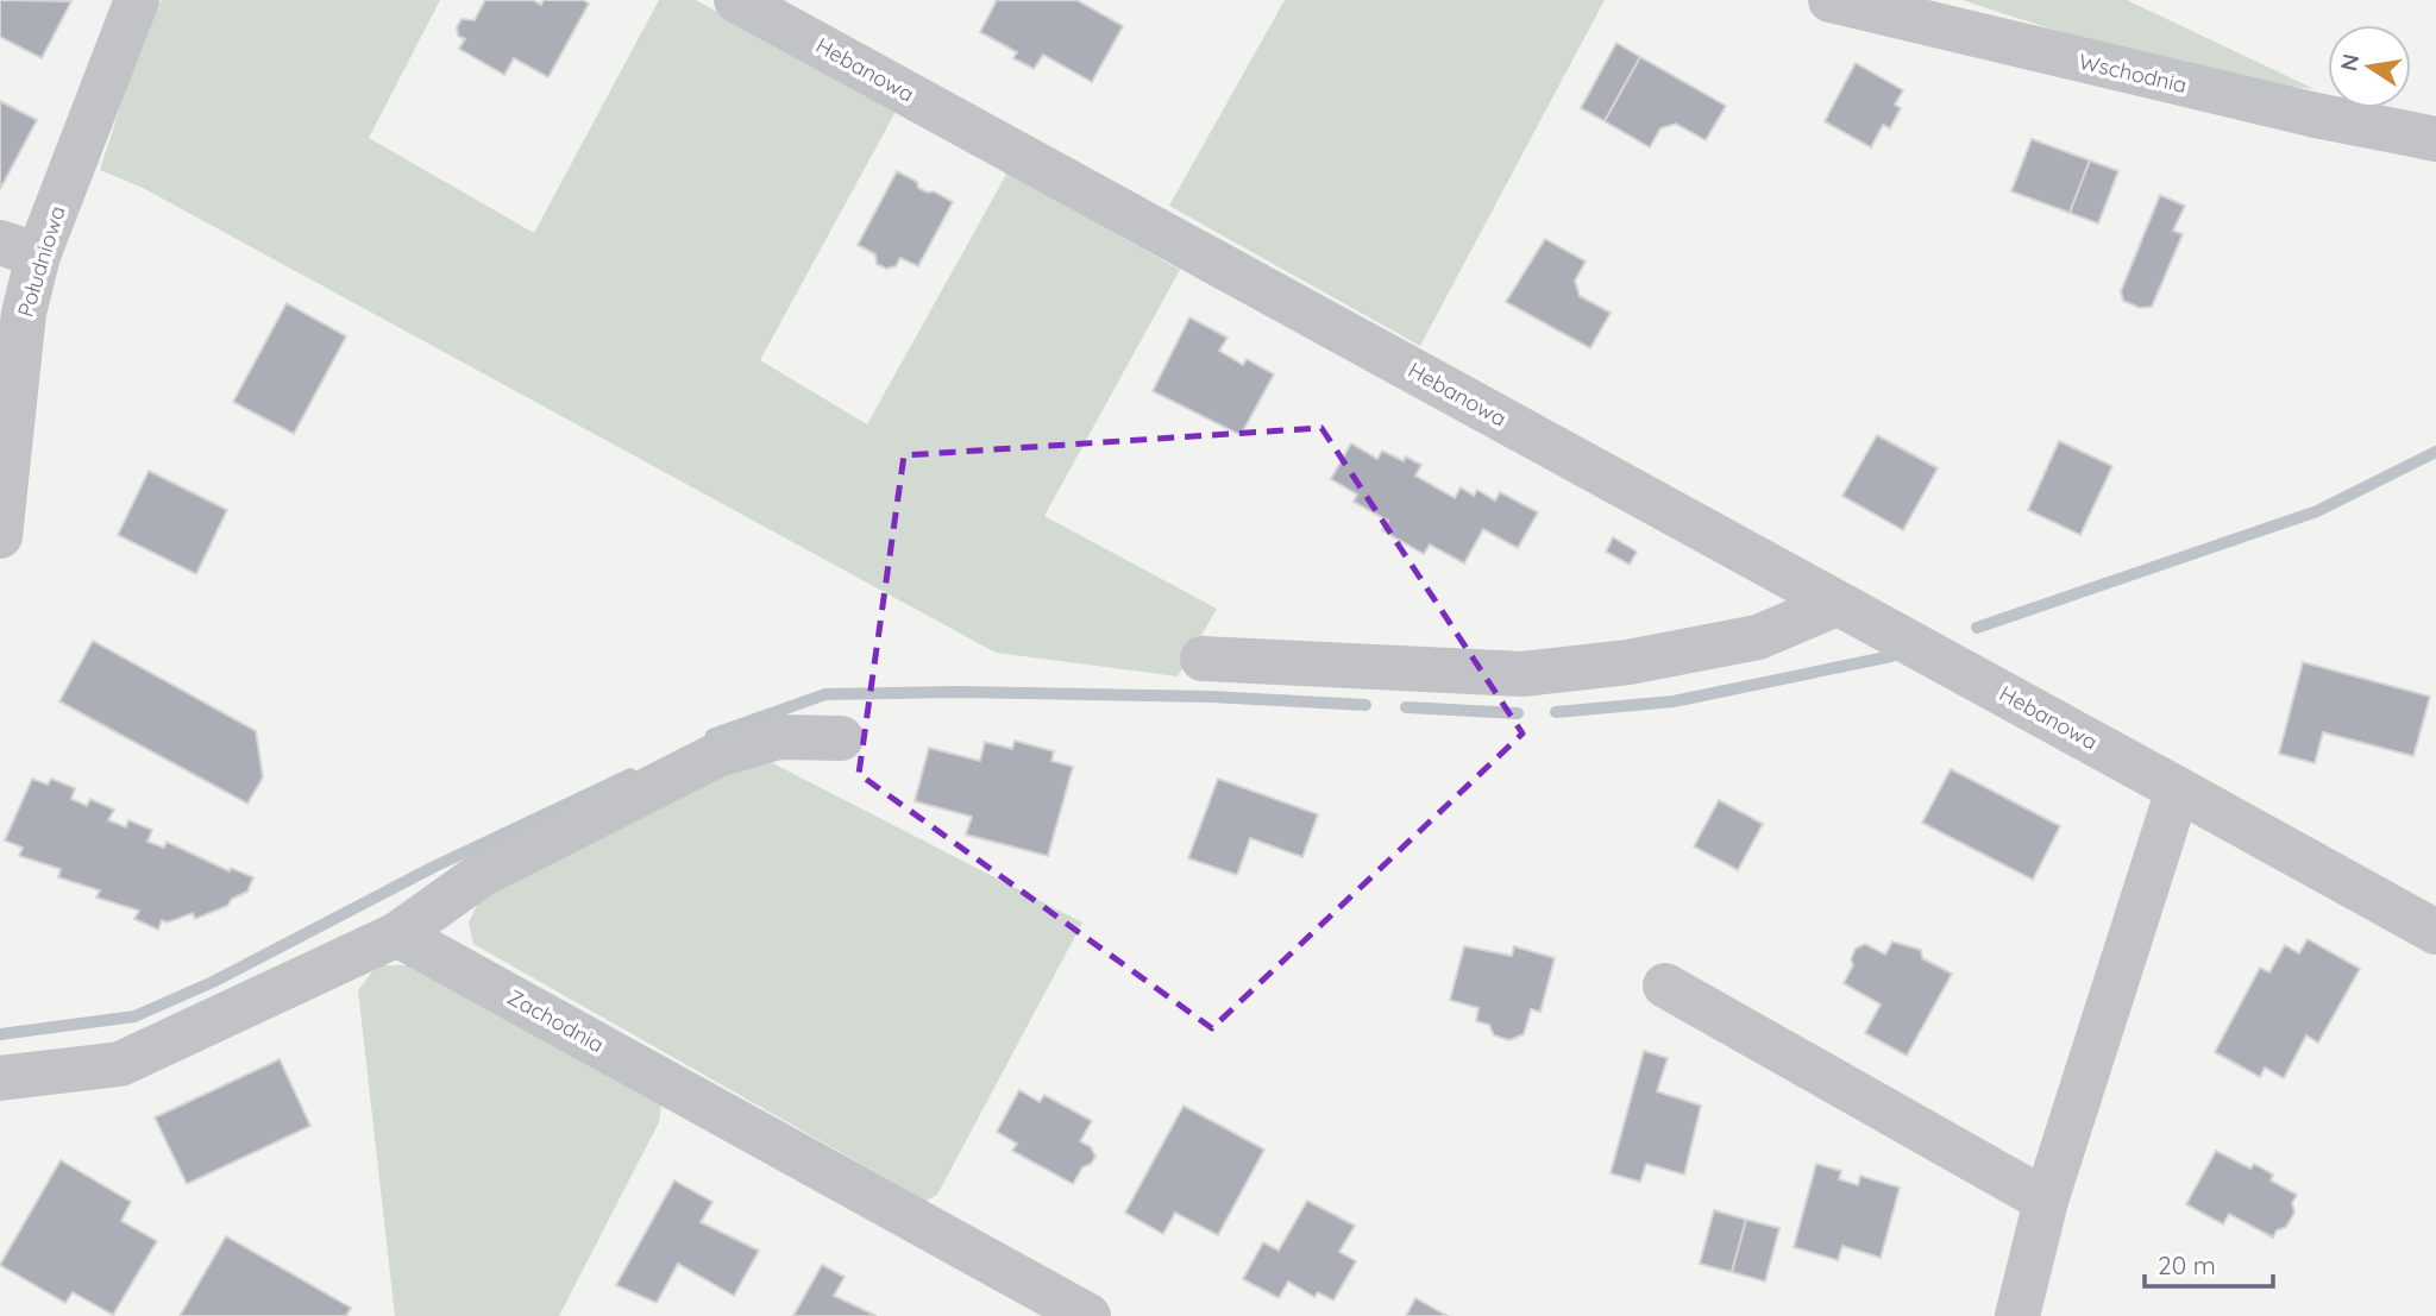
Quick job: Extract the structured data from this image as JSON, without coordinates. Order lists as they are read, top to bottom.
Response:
{
  "streets": {
    "street": [
      "Hebanowa",
      "Wschodnia",
      "Południowa",
      "Zachodnia"
    ]
  },
  "scale_bar": "20 m",
  "north": "left"
}
